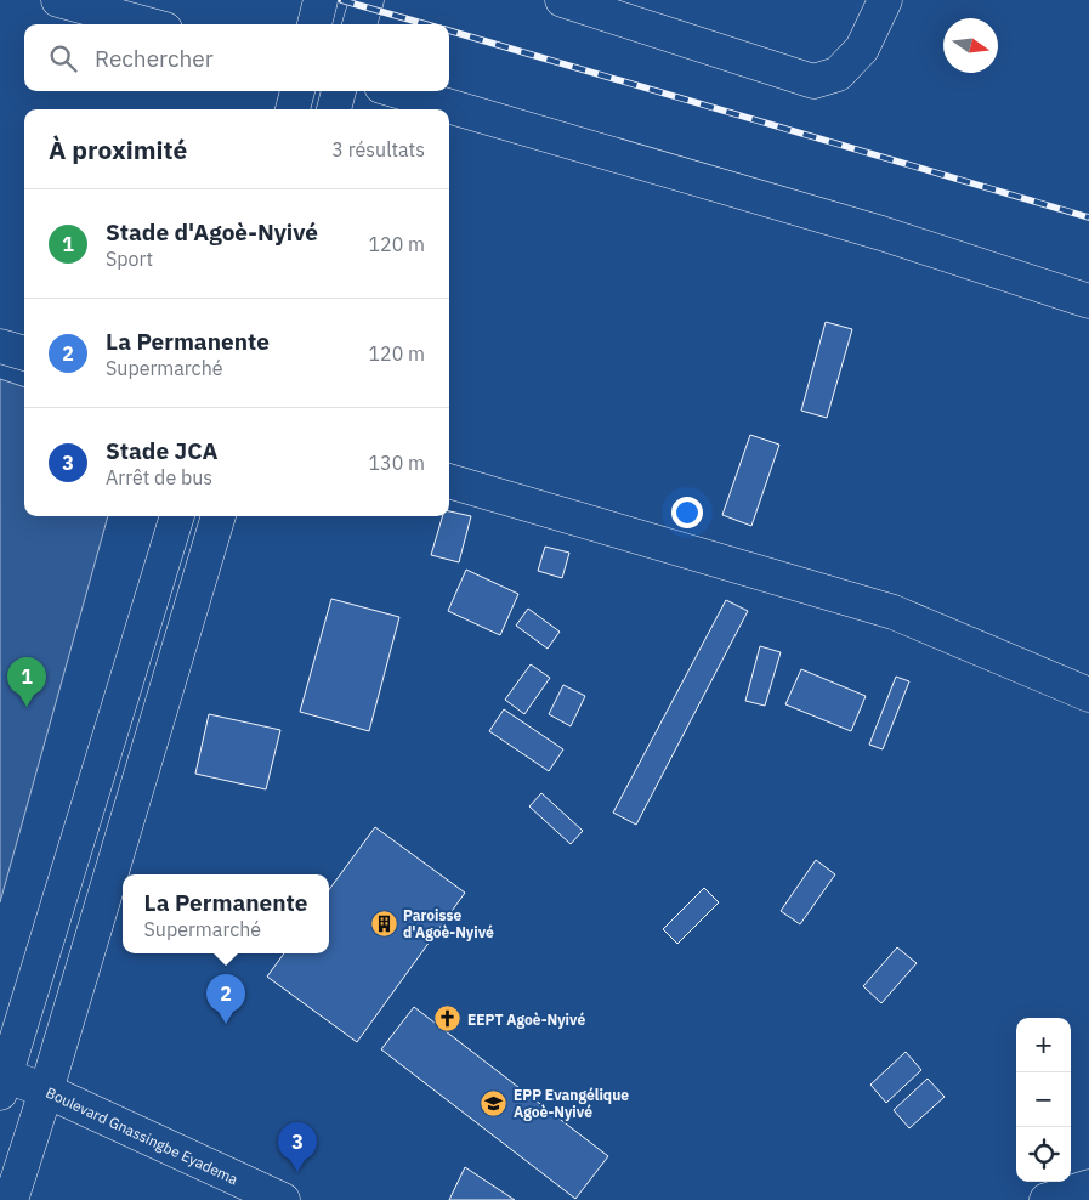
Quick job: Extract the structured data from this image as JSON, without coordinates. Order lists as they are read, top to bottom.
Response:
{
  "streets": {
    "main road": ["Boulevard Gnassingbe Eyadema"]
  },
  "places": {
    "building": ["Paroisse d'Agoè-Nyivé"],
    "church": ["EEPT Agoè-Nyivé"],
    "school or university": ["EPP Evangélique Agoè-Nyivé"]
  },
  "north": "right",
  "page": {
    "search": "Rechercher",
    "heading": ["À proximité", "3 résultats"],
    "list": [
      {
        "mark": "1",
        "name": "Stade d'Agoè-Nyivé",
        "note": "Sport",
        "value": "120 m"
      },
      {
        "mark": "2",
        "name": "La Permanente",
        "note": "Supermarché",
        "value": "120 m"
      },
      {
        "mark": "3",
        "name": "Stade JCA",
        "note": "Arrêt de bus",
        "value": "130 m"
      }
    ],
    "pins": ["1", "2", "3"],
    "popup": ["La Permanente", "Supermarché"],
    "map_buttons": ["+", "−"]
  }
}
